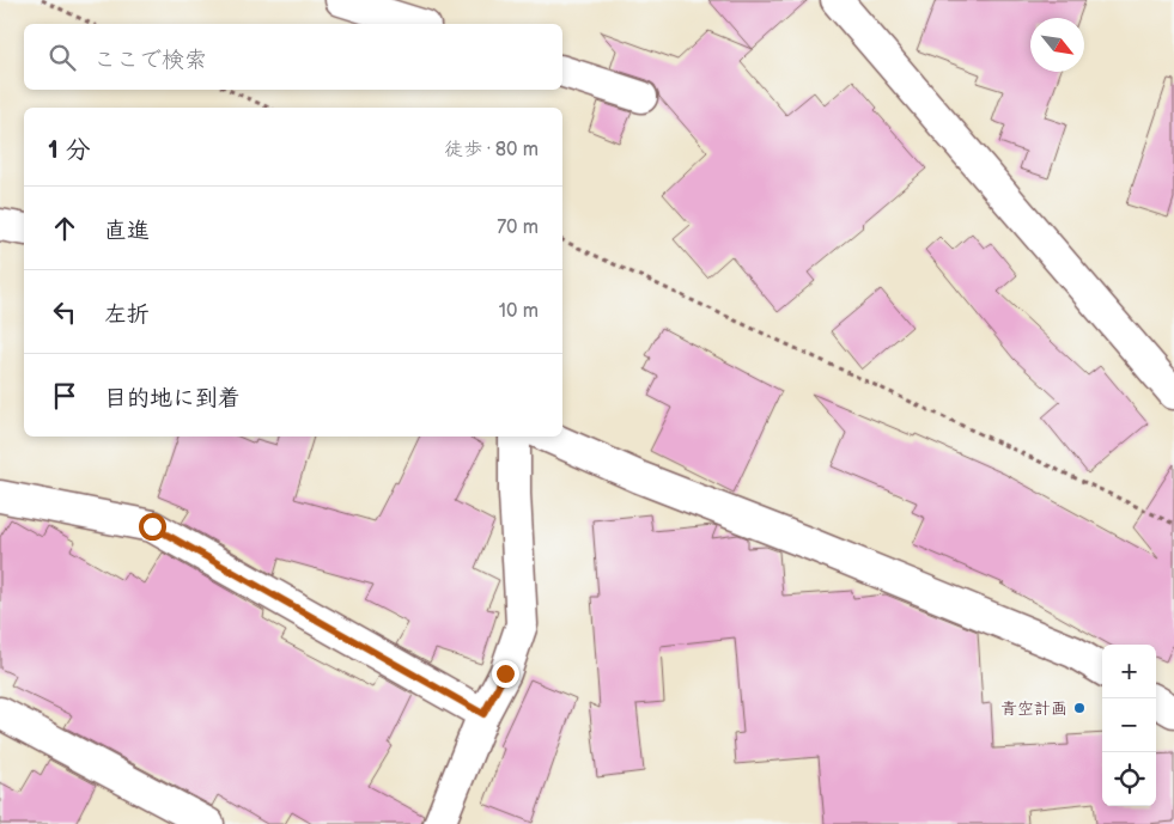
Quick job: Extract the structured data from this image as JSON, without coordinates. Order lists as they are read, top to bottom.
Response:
{
  "places": ["青空計画"],
  "north": "bottom right",
  "page": {
    "search": "ここで検索",
    "heading": ["1 分", "徒歩 · 80 m"],
    "list": [
      ["直進", "70 m"],
      ["左折", "10 m"],
      "目的地に到着"
    ],
    "map_buttons": ["+", "−"]
  }
}
